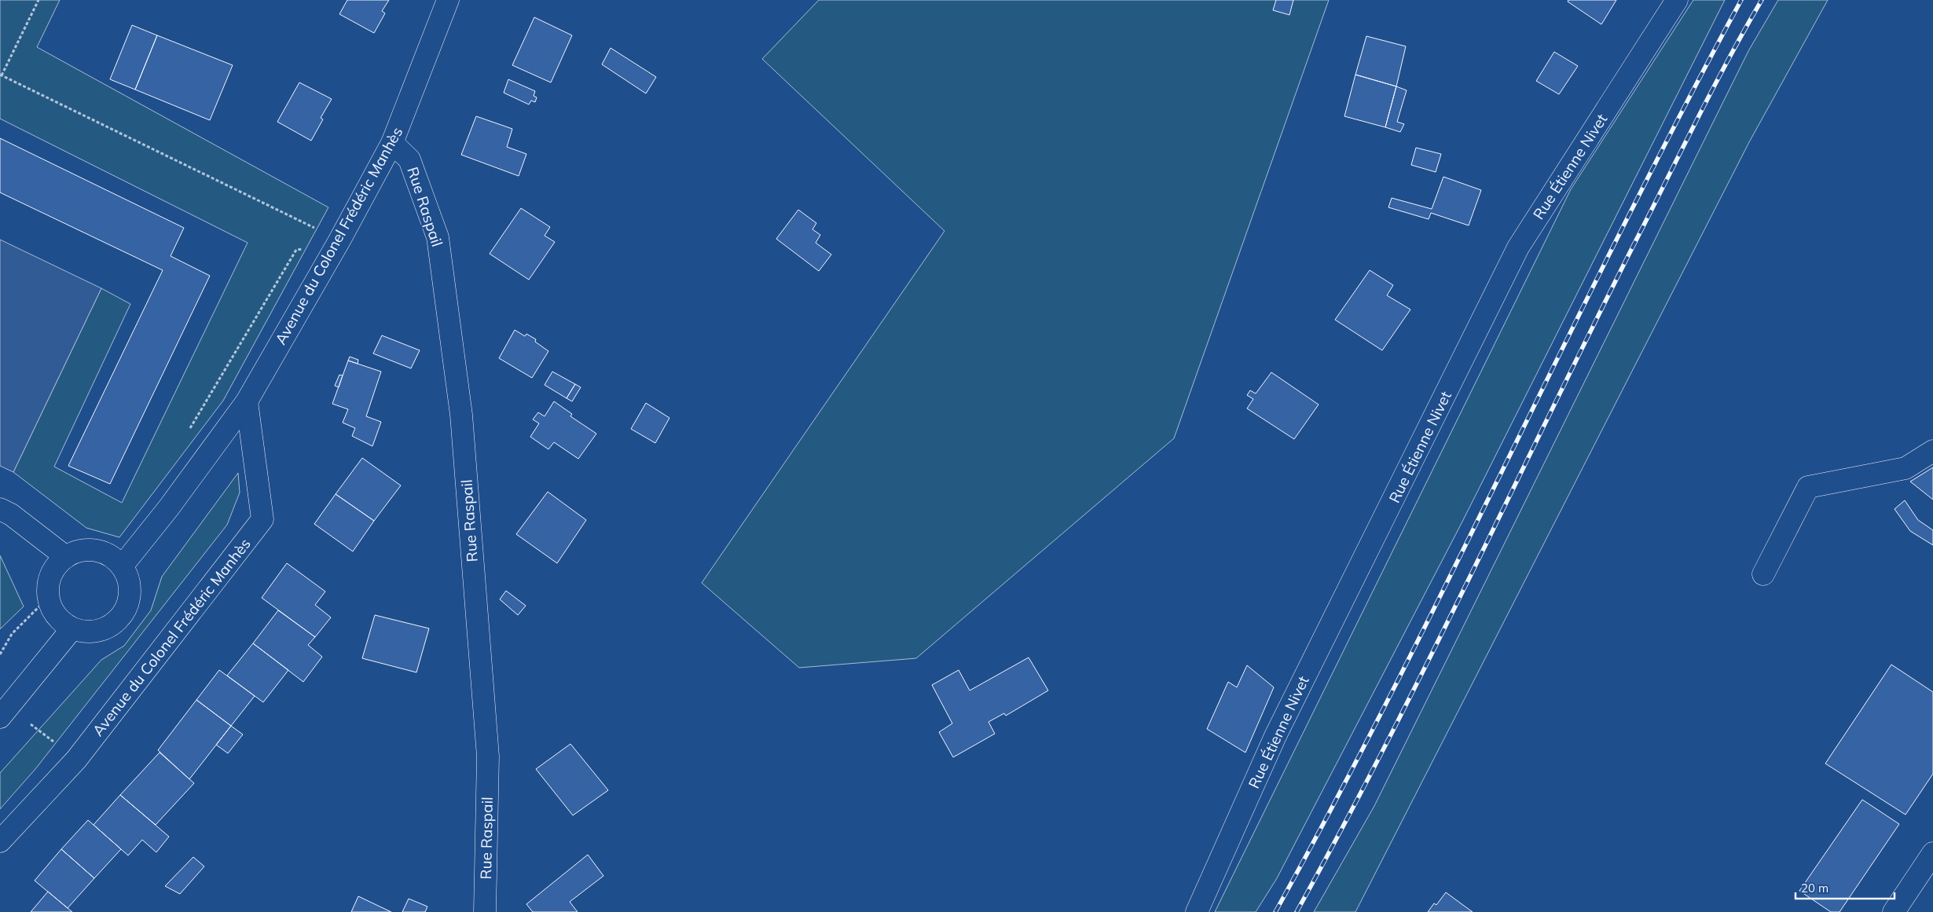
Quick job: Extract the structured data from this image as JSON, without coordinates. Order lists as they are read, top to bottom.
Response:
{
  "streets": {
    "street": ["Rue Étienne Nivet", "Rue Raspail", "Avenue du Colonel Frédéric Manhès"]
  },
  "crossings": [
    ["Rue Raspail", "Avenue du Colonel Frédéric Manhès"]
  ],
  "scale_bar": "20 m"
}
